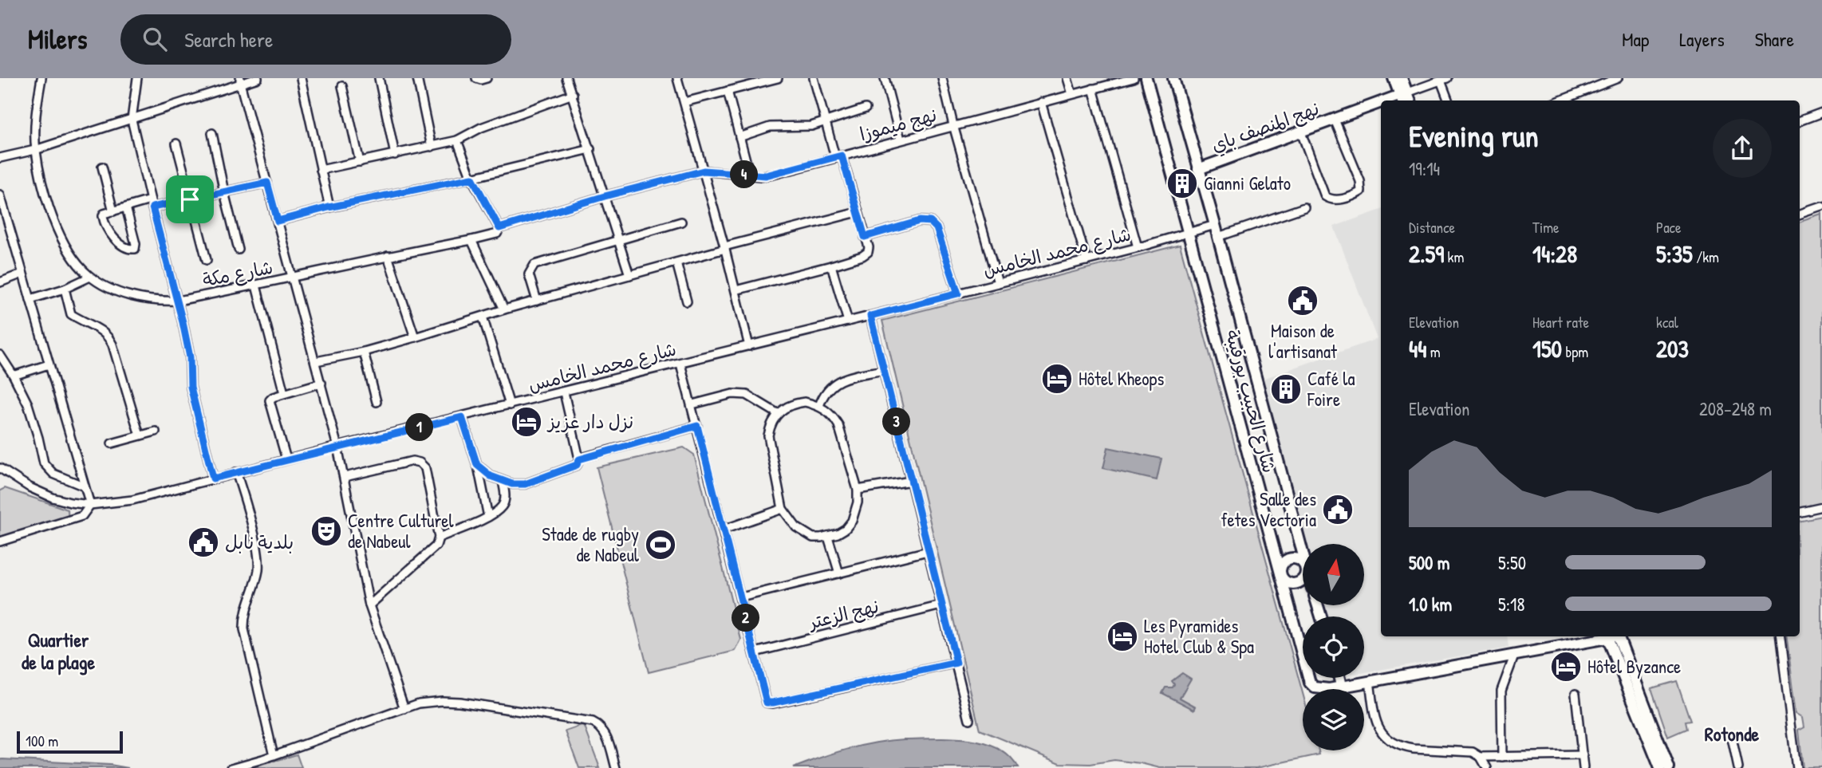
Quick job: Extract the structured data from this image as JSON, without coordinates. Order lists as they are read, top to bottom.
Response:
{
  "streets": {
    "street": [
      "نهج ميموزا",
      "نهج المنصف باي",
      "شارع محمد الخامس",
      "شارع مكة",
      "شارع الحبيب بورقيبة",
      "نهج الزعتر"
    ]
  },
  "crossings": [
    ["نهج ميموزا", "شارع مكة"],
    ["نهج المنصف باي", "شارع الحبيب بورقيبة"],
    ["شارع محمد الخامس", "شارع الحبيب بورقيبة"]
  ],
  "districts": ["Quartier de la plage", "Rotonde"],
  "places": {
    "building": ["Gianni Gelato", "Café la Foire"],
    "public building": ["Maison de l'artisanat", "Salle des fetes Vectoria", "بلدية نابل"],
    "hotel": [
      "Hôtel Kheops",
      "نزل دار عزيز",
      "Les Pyramides Hotel Club & Spa",
      "Hôtel Byzance"
    ],
    "theatre": ["Centre Culturel de Nabeul"],
    "sports": ["Stade de rugby de Nabeul"]
  },
  "scale_bar": "100 m",
  "north": "top",
  "page": {
    "header": "Milers",
    "search": "Search here",
    "nav": ["Map", "Layers", "Share"],
    "heading": ["Evening run", "19:14"],
    "pins": [
      "4",
      "3",
      "1",
      "2"
    ],
    "stats": [
      ["Distance", "2.59 km"],
      ["Time", "14:28"],
      ["Pace", "5:35 /km"],
      ["Elevation", "44 m"],
      ["Heart rate", "150 bpm"],
      ["kcal", "203"]
    ],
    "chart": ["Elevation", "208–248 m"],
    "list": [
      {
        "name": "500 m",
        "note": "5:50"
      },
      {
        "name": "1.0 km",
        "note": "5:18"
      }
    ],
    "scale": "100 m"
  }
}
